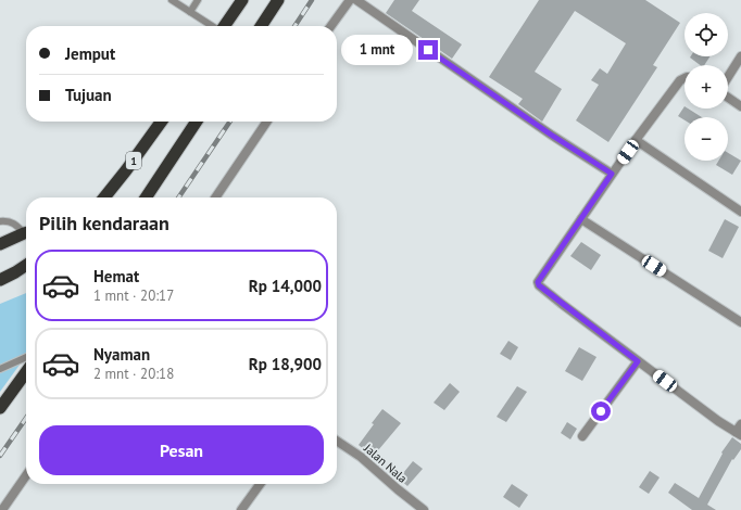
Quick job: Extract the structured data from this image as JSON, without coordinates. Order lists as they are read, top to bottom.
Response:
{
  "streets": {
    "highway": ["1"],
    "street": ["Jalan Nala"]
  },
  "page": {
    "map_buttons": ["+", "−"],
    "banner": ["Jemput", "Tujuan"],
    "bubble": "1 mnt",
    "heading": "Pilih kendaraan",
    "list": [
      {
        "name": "Hemat",
        "note": "1 mnt · 20:17",
        "value": "Rp 14,000"
      },
      {
        "name": "Nyaman",
        "note": "2 mnt · 20:18",
        "value": "Rp 18,900"
      }
    ],
    "buttons": "Pesan"
  }
}
